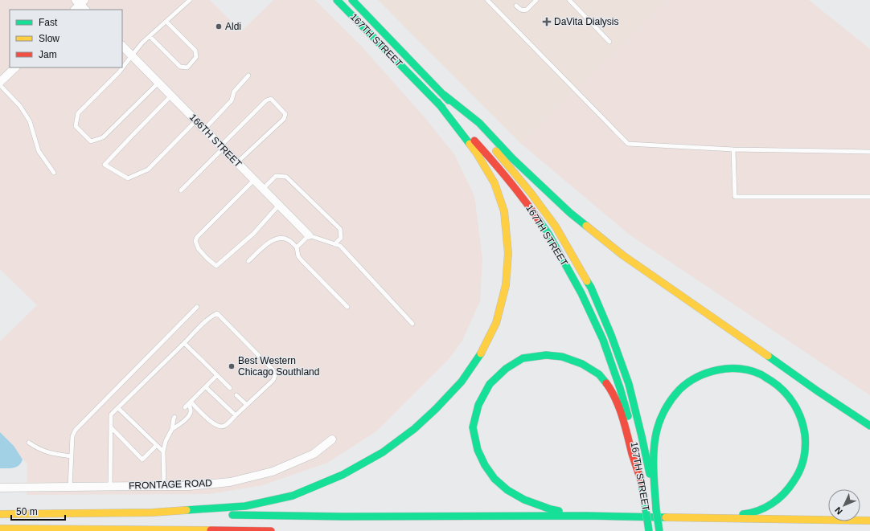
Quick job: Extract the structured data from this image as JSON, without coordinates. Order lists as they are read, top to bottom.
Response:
{
  "streets": {
    "main road": ["167TH STREET"],
    "street": ["166TH STREET", "FRONTAGE ROAD"]
  },
  "places": {
    "health": ["DaVita Dialysis"],
    "other": ["Aldi", "Best Western Chicago Southland"]
  },
  "legend": ["Fast", "Slow", "Jam"],
  "scale_bar": "50 m",
  "north": "bottom left"
}
